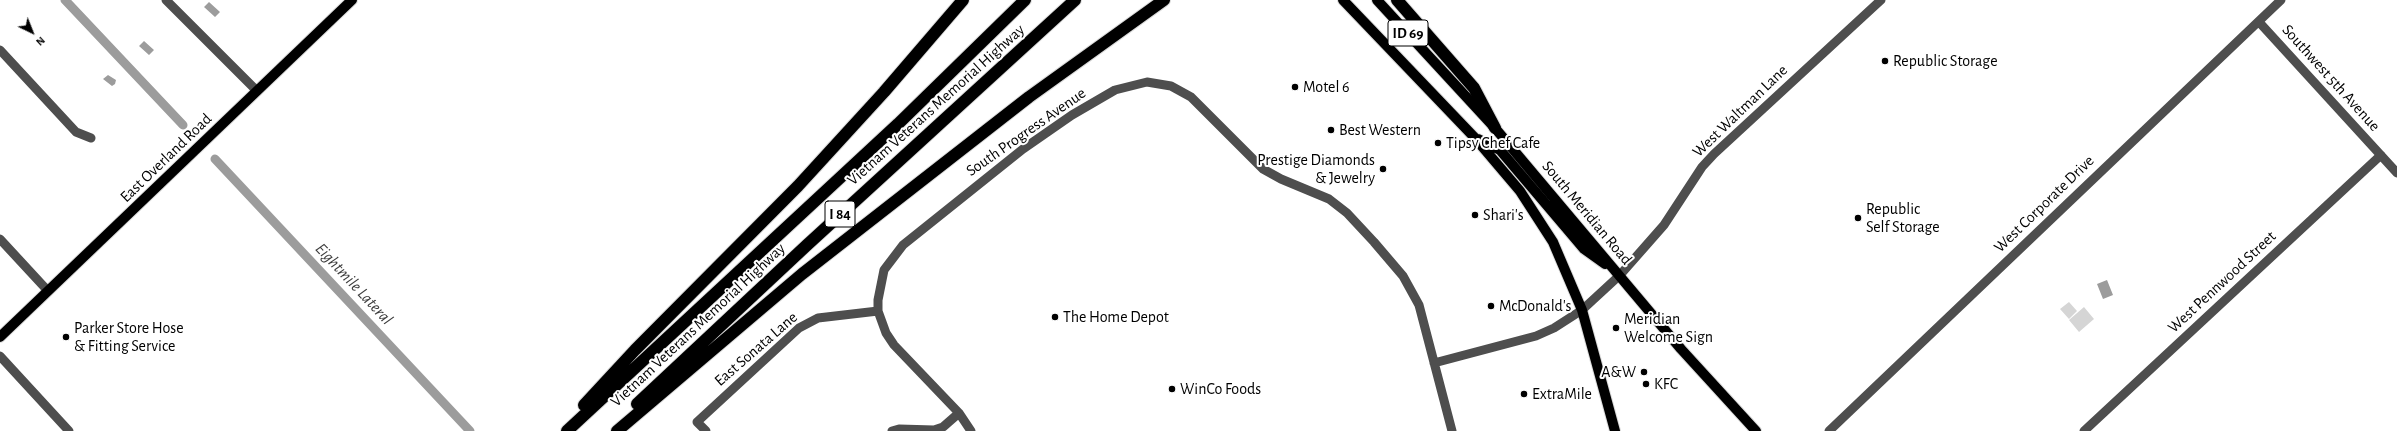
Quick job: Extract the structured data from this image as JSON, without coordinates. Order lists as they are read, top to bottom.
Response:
{
  "streets": {
    "highway": ["Vietnam Veterans Memorial Highway", "I 84"],
    "main road": ["ID 69", "East Overland Road", "South Meridian Road"],
    "street": [
      "Southwest 5th Avenue",
      "West Waltman Lane",
      "South Progress Avenue",
      "West Corporate Drive",
      "West Pennwood Street",
      "East Sonata Lane"
    ]
  },
  "crossings": [
    ["Southwest 5th Avenue", "West Corporate Drive"],
    ["Southwest 5th Avenue", "West Pennwood Street"],
    ["West Waltman Lane", "South Progress Avenue"],
    ["West Waltman Lane", "South Meridian Road"],
    ["South Progress Avenue", "East Sonata Lane"]
  ],
  "water": ["Eightmile Lateral"],
  "places": [
    "Republic Storage",
    "Motel 6",
    "Best Western",
    "Tipsy Chef Cafe",
    "Prestige Diamonds & Jewelry",
    "Shari's",
    "Republic Self Storage",
    "McDonald's",
    "The Home Depot",
    "Meridian Welcome Sign",
    "Parker Store Hose & Fitting Service",
    "A&W",
    "KFC",
    "WinCo Foods",
    "ExtraMile"
  ],
  "north": "bottom right"
}
